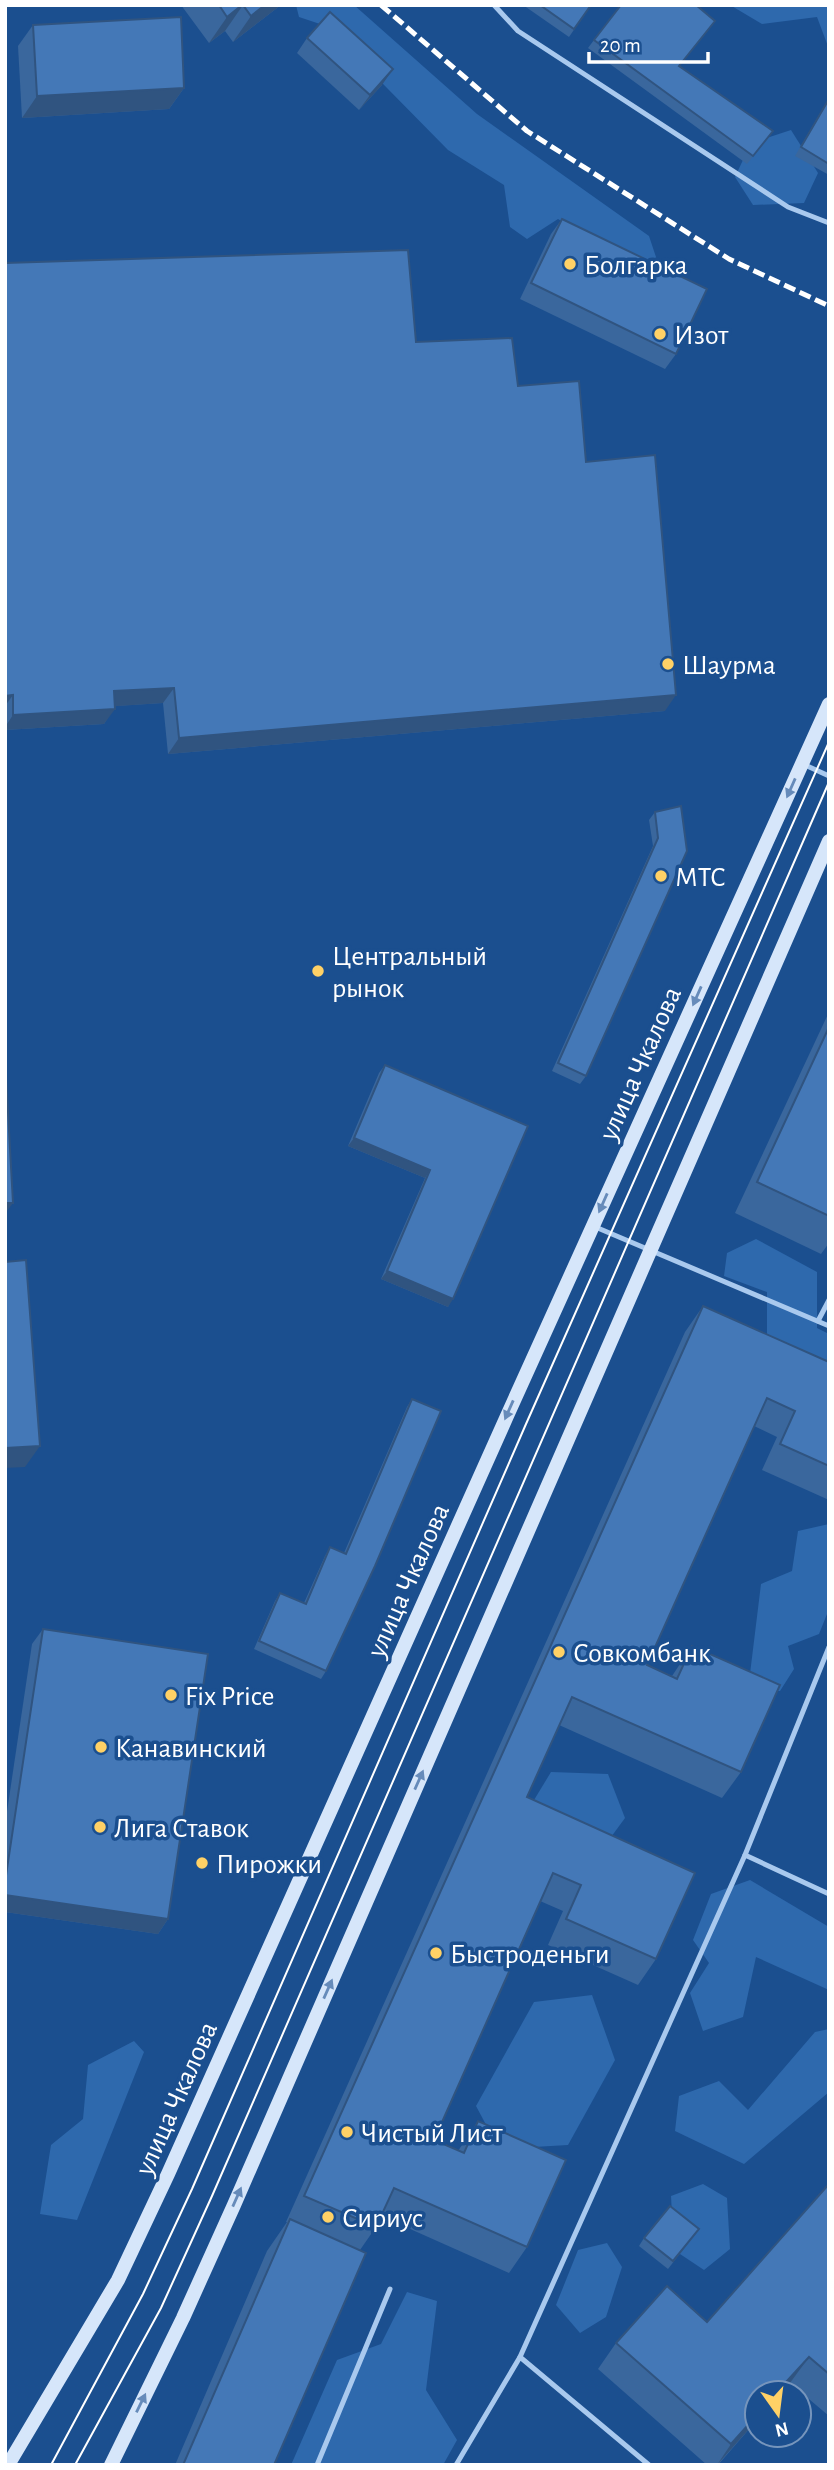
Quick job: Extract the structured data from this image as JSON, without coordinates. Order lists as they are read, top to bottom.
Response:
{
  "streets": {
    "main road": ["улица Чкалова"]
  },
  "places": [
    "Болгарка",
    "Изот",
    "Шаурма",
    "МТС",
    "Центральный рынок",
    "Совкомбанк",
    "Fix Price",
    "Канавинский",
    "Лига Ставок",
    "Пирожки",
    "Быстроденьги",
    "Чистый Лист",
    "Сириус"
  ],
  "scale_bar": "20 m",
  "north": "bottom"
}
